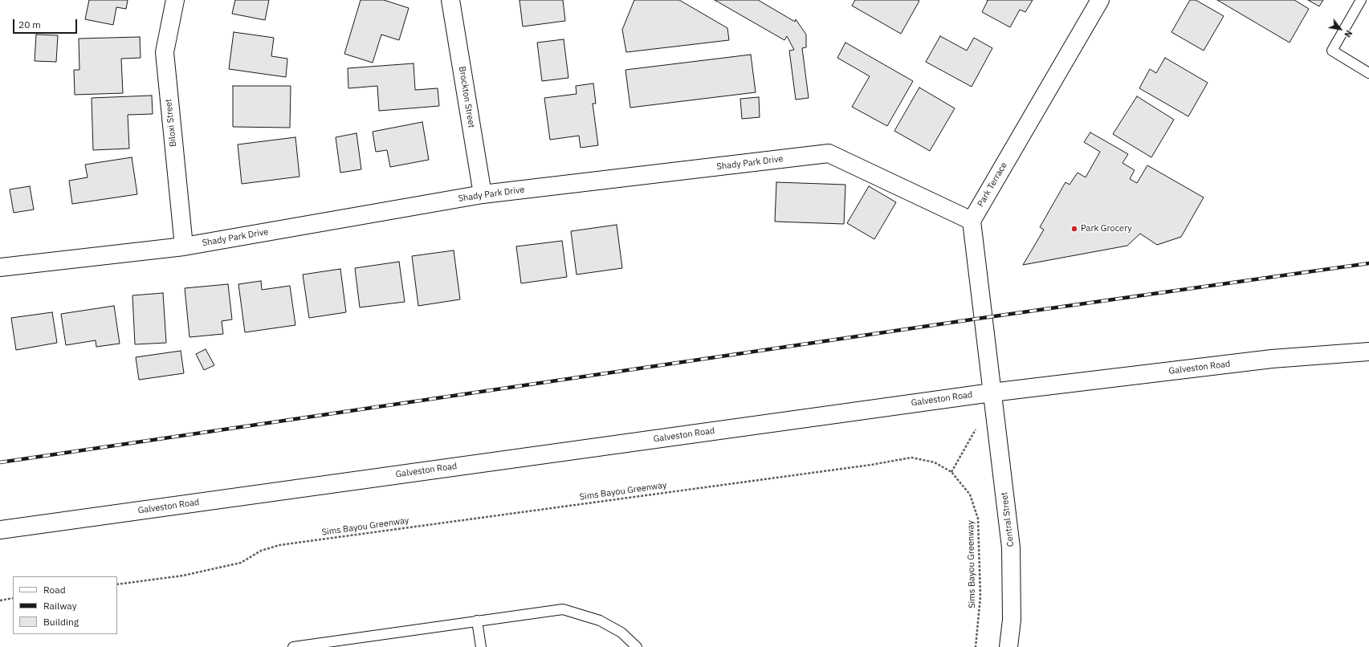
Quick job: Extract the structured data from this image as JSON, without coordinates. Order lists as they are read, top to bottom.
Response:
{
  "streets": {
    "street": [
      "Brockton Street",
      "Biloxi Street",
      "Shady Park Drive",
      "Park Terrace",
      "Galveston Road",
      "Central Street"
    ],
    "path": ["Sims Bayou Greenway"]
  },
  "crossings": [
    ["Brockton Street", "Shady Park Drive"],
    ["Biloxi Street", "Shady Park Drive"],
    ["Shady Park Drive", "Park Terrace"],
    ["Galveston Road", "Central Street"]
  ],
  "places": ["Park Grocery"],
  "legend": ["Road", "Railway", "Building"],
  "scale_bar": "20 m",
  "north": "bottom right"
}
